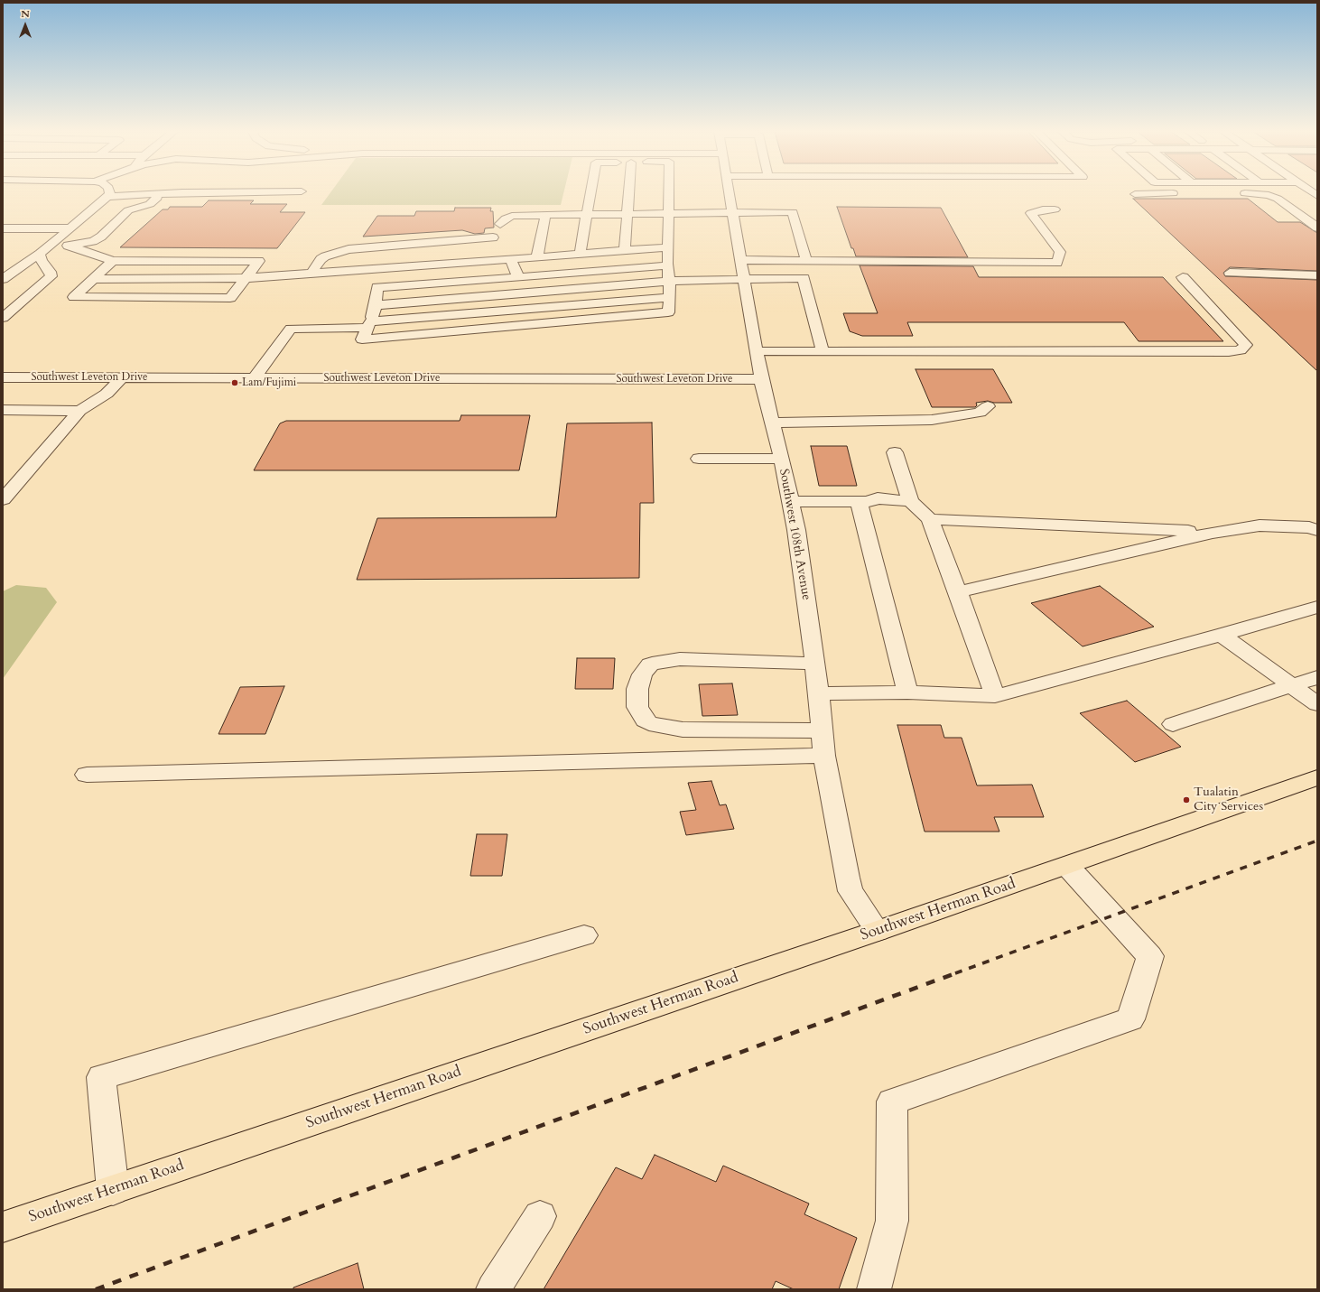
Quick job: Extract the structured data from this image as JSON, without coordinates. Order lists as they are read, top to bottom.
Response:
{
  "streets": {
    "main road": ["Southwest Herman Road"],
    "street": ["Southwest Leveton Drive", "Southwest 108th Avenue"]
  },
  "crossings": [
    ["Southwest Leveton Drive", "Southwest 108th Avenue"],
    ["Southwest 108th Avenue", "Southwest Herman Road"]
  ],
  "places": ["Lam/Fujimi", "Tualatin City Services"],
  "north": "top"
}
